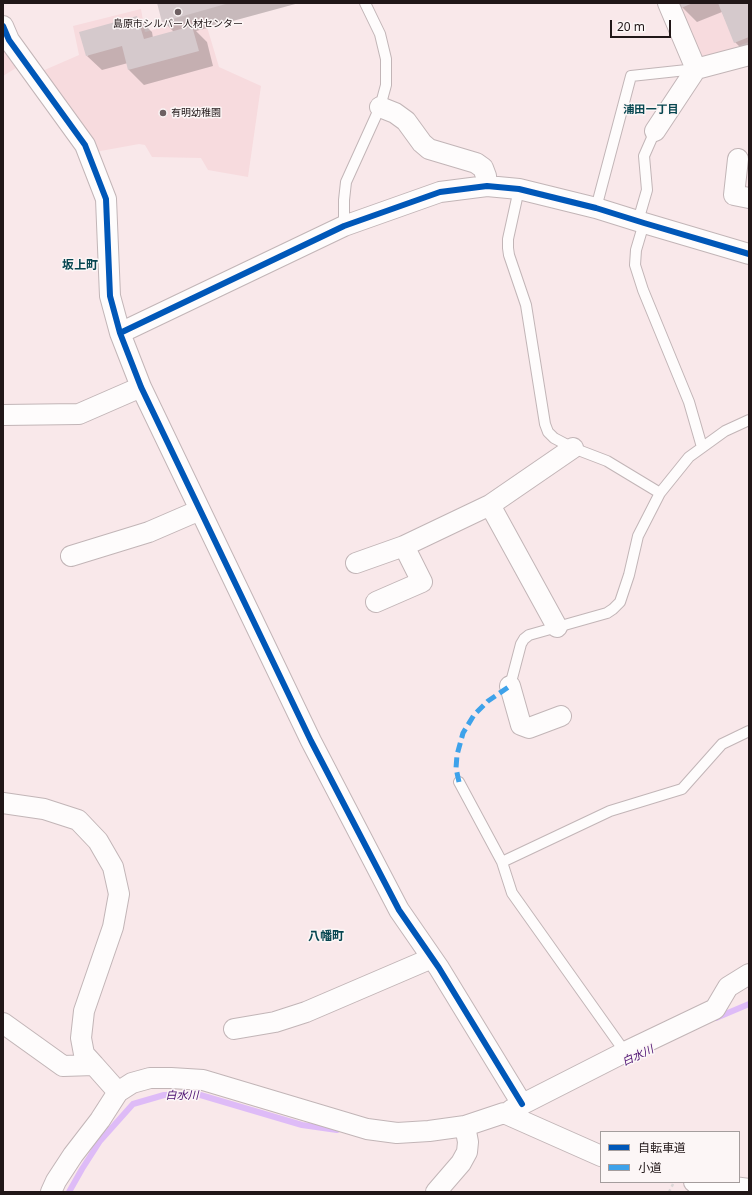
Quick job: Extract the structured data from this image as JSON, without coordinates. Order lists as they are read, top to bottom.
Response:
{
  "districts": ["浦田一丁目", "坂上町", "八幡町"],
  "water": ["白水川"],
  "places": ["島原市シルバー人材センター", "有明幼稚園"],
  "legend": ["自転車道", "小道"],
  "scale_bar": "20 m"
}
